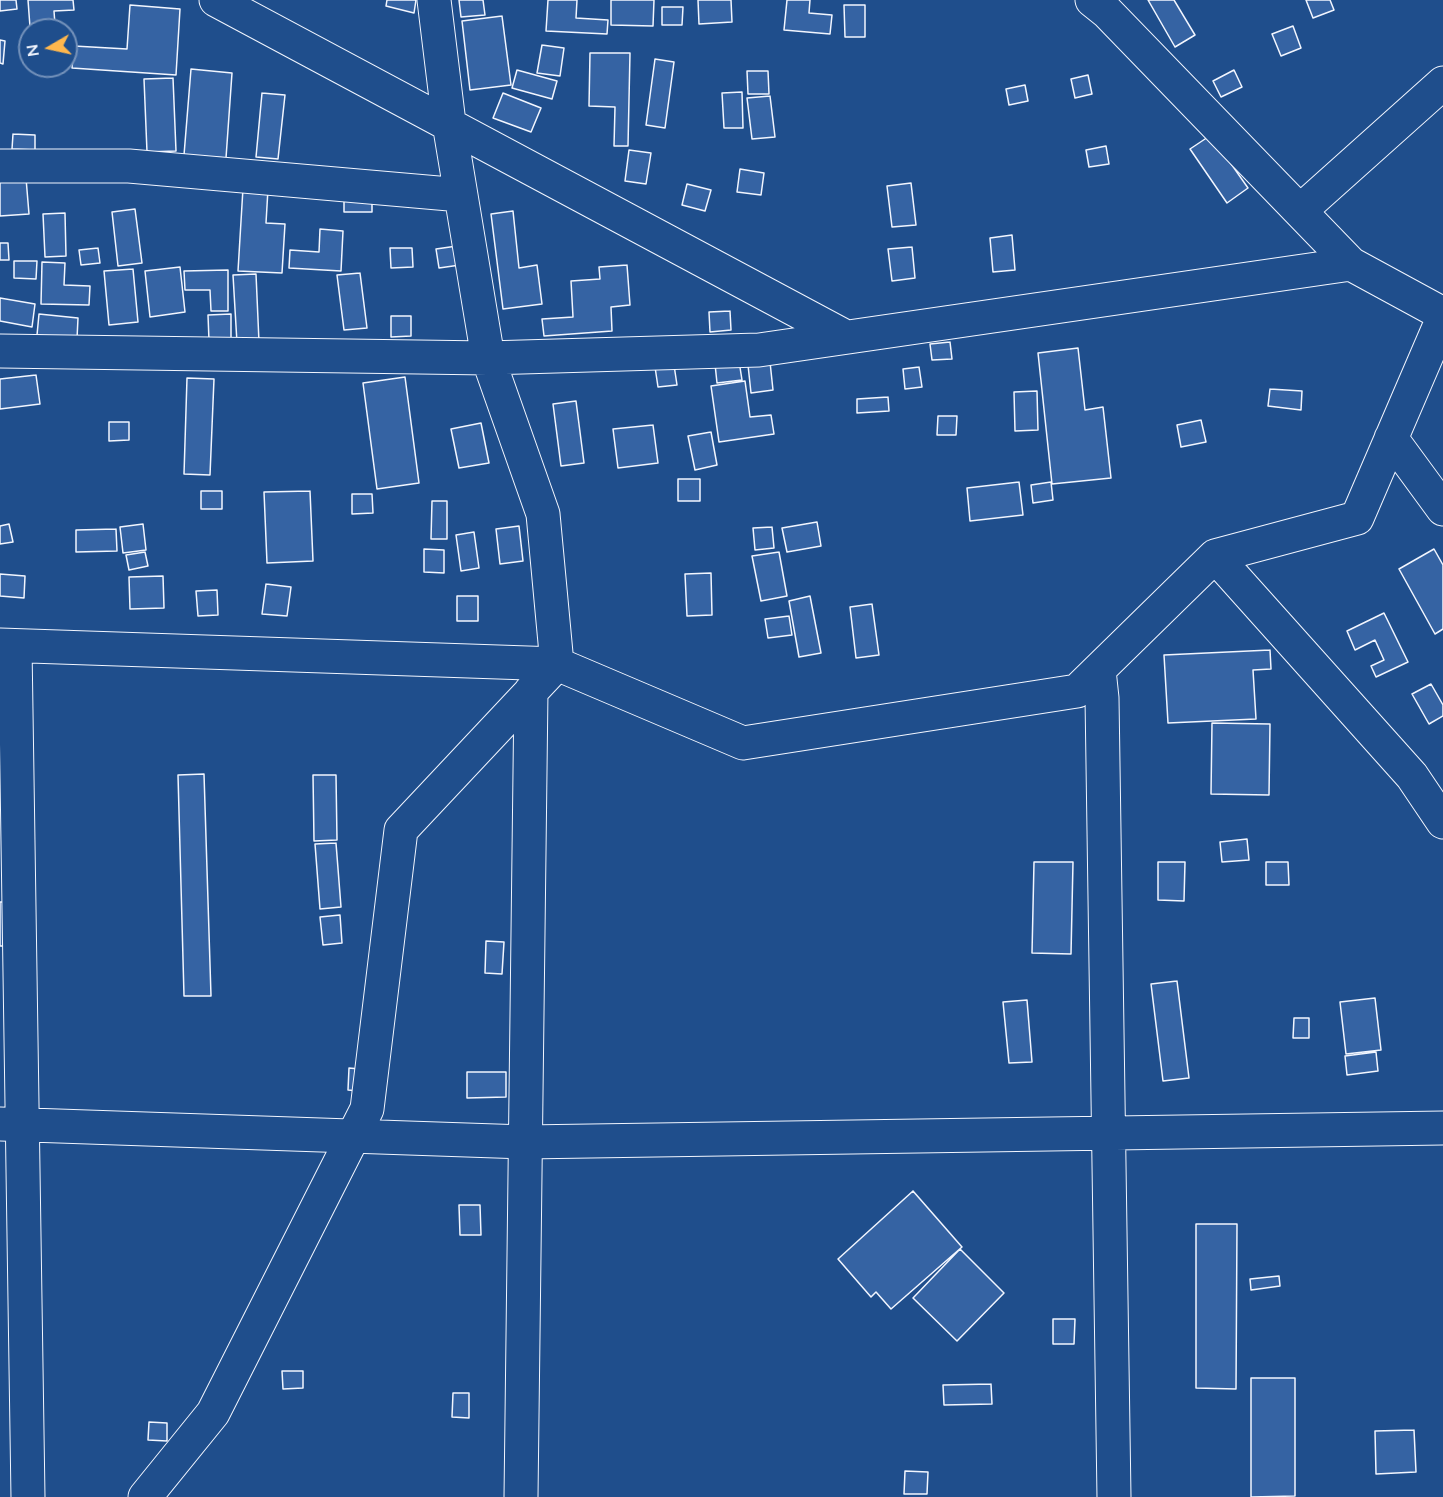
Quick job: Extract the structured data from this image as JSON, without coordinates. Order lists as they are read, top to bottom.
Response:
{
  "north": "left"
}
